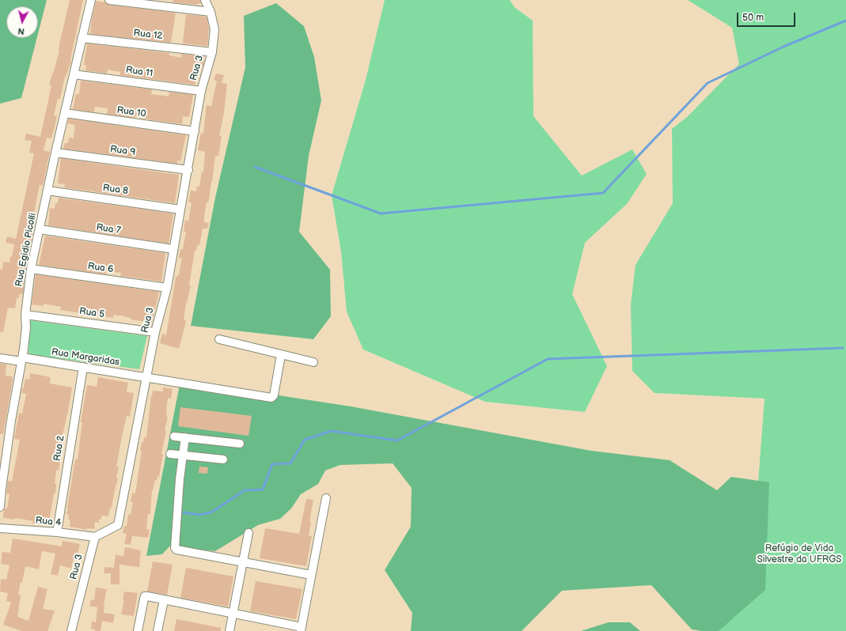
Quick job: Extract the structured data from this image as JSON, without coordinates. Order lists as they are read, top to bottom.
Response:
{
  "streets": {
    "street": [
      "Rua 12",
      "Rua 3",
      "Rua 11",
      "Rua 10",
      "Rua 9",
      "Rua 8",
      "Rua 7",
      "Rua Egidio Picolli",
      "Rua 6",
      "Rua 5",
      "Rua Margaridas",
      "Rua 2",
      "Rua 4"
    ]
  },
  "crossings": [
    ["Rua 12", "Rua 3"],
    ["Rua 12", "Rua Egidio Picolli"],
    ["Rua 3", "Rua 11"],
    ["Rua 3", "Rua 10"],
    ["Rua 3", "Rua 9"],
    ["Rua 3", "Rua 8"],
    ["Rua 3", "Rua 7"],
    ["Rua 3", "Rua 6"],
    ["Rua 3", "Rua 5"],
    ["Rua 3", "Rua Margaridas"],
    ["Rua 3", "Rua 4"],
    ["Rua 11", "Rua Egidio Picolli"],
    ["Rua 10", "Rua Egidio Picolli"],
    ["Rua 9", "Rua Egidio Picolli"],
    ["Rua 8", "Rua Egidio Picolli"],
    ["Rua 7", "Rua Egidio Picolli"],
    ["Rua Egidio Picolli", "Rua 6"],
    ["Rua Egidio Picolli", "Rua 5"],
    ["Rua Egidio Picolli", "Rua Margaridas"],
    ["Rua Margaridas", "Rua 2"],
    ["Rua 2", "Rua 4"]
  ],
  "parks": ["Refúgio de Vida Silvestre da UFRGS"],
  "scale_bar": "50 m",
  "north": "bottom"
}
